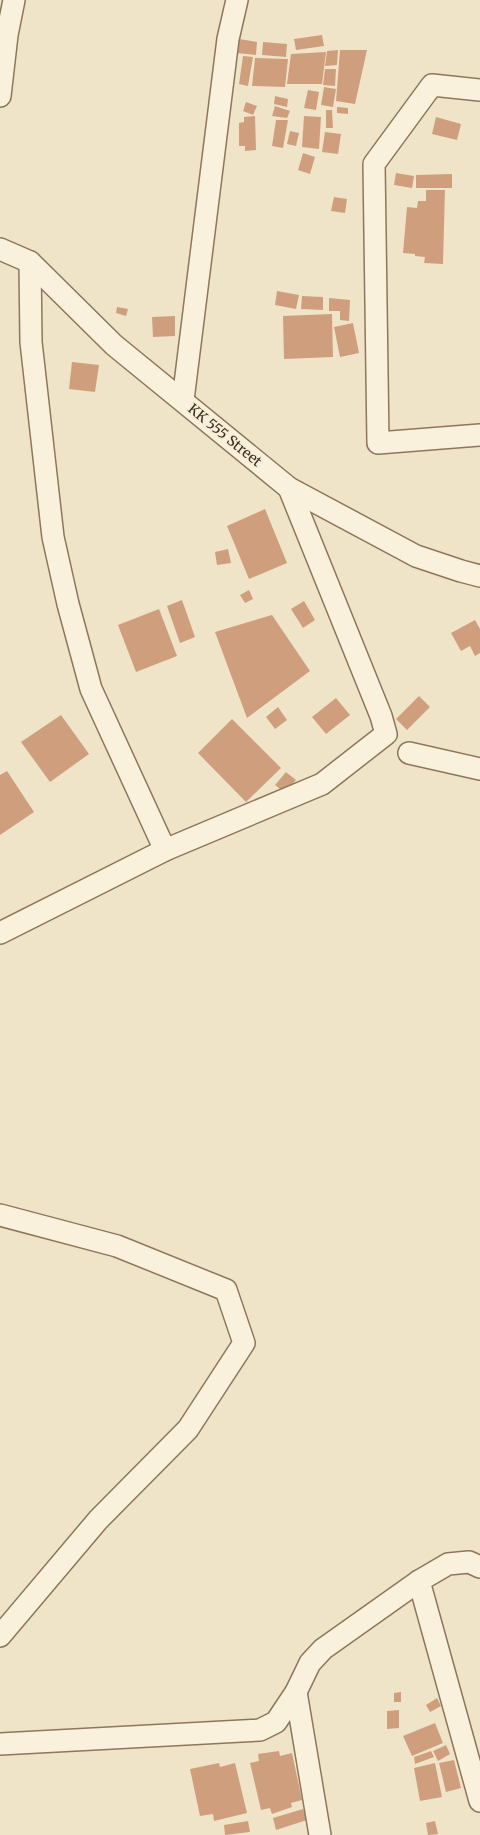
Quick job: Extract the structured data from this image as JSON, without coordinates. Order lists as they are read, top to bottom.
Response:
{
  "streets": {
    "street": ["KK 555 Street"]
  }
}
